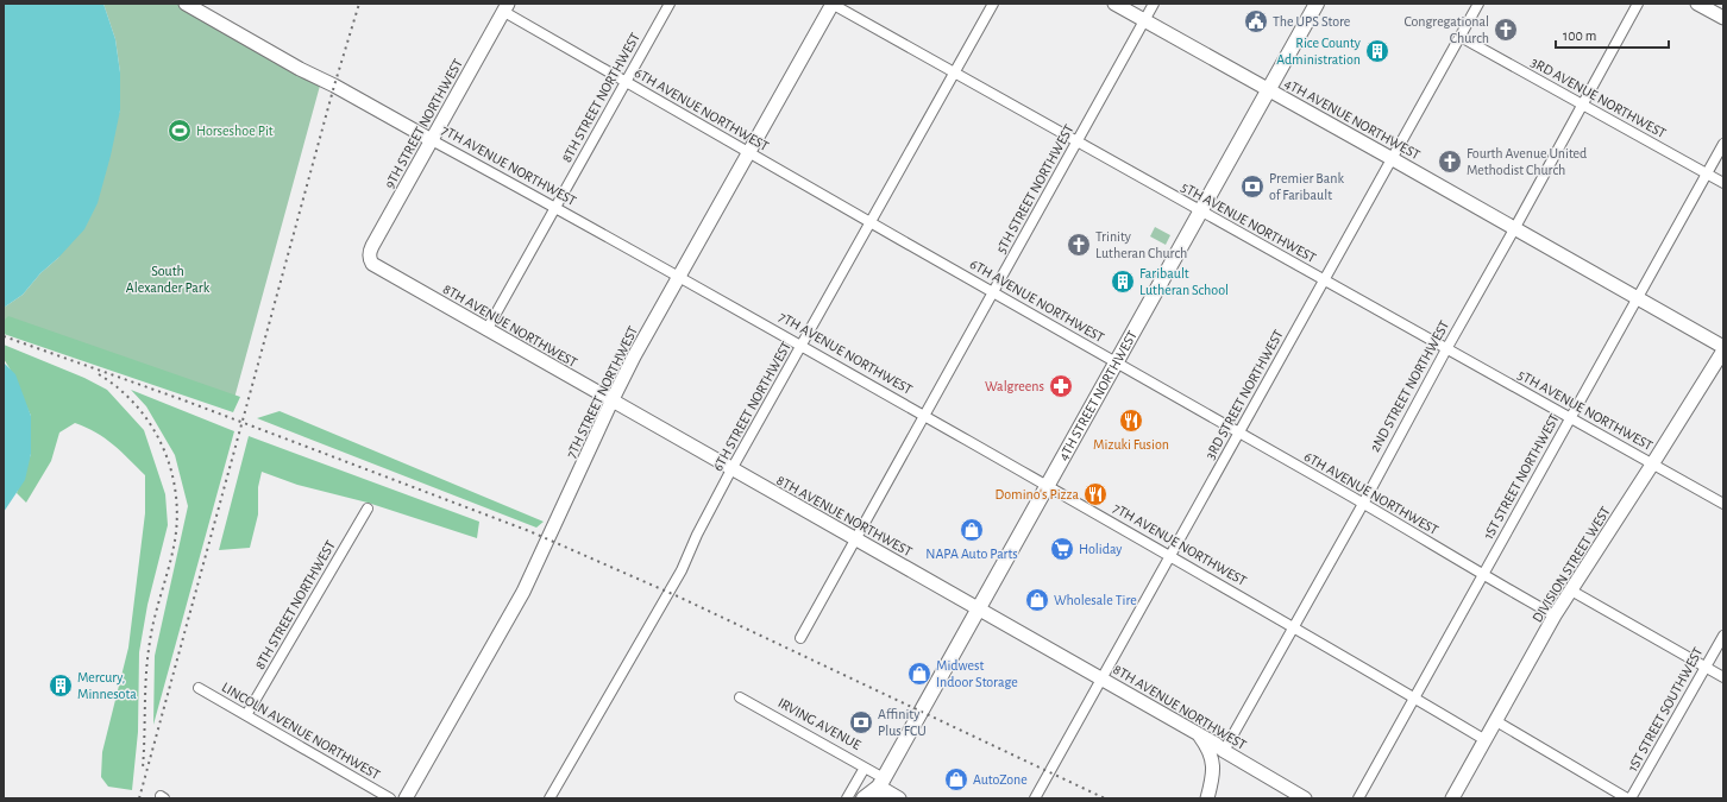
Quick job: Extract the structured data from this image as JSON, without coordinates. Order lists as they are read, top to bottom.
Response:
{
  "streets": {
    "main road": ["4TH STREET NORTHWEST"],
    "street": [
      "8TH STREET NORTHWEST",
      "3RD AVENUE NORTHWEST",
      "6TH AVENUE NORTHWEST",
      "4TH AVENUE NORTHWEST",
      "9TH STREET NORTHWEST",
      "7TH AVENUE NORTHWEST",
      "5TH STREET NORTHWEST",
      "5TH AVENUE NORTHWEST",
      "8TH AVENUE NORTHWEST",
      "2ND STREET NORTHWEST",
      "7TH STREET NORTHWEST",
      "3RD STREET NORTHWEST",
      "6TH STREET NORTHWEST",
      "1ST STREET NORTHWEST",
      "DIVISION STREET WEST",
      "1ST STREET SOUTHWEST",
      "IRVING AVENUE",
      "LINCOLN AVENUE NORTHWEST"
    ]
  },
  "crossings": [
    ["8TH STREET NORTHWEST", "6TH AVENUE NORTHWEST"],
    ["8TH STREET NORTHWEST", "7TH AVENUE NORTHWEST"],
    ["8TH STREET NORTHWEST", "8TH AVENUE NORTHWEST"],
    ["8TH STREET NORTHWEST", "LINCOLN AVENUE NORTHWEST"],
    ["3RD AVENUE NORTHWEST", "2ND STREET NORTHWEST"],
    ["3RD AVENUE NORTHWEST", "3RD STREET NORTHWEST"],
    ["3RD AVENUE NORTHWEST", "1ST STREET NORTHWEST"],
    ["6TH AVENUE NORTHWEST", "9TH STREET NORTHWEST"],
    ["6TH AVENUE NORTHWEST", "5TH STREET NORTHWEST"],
    ["6TH AVENUE NORTHWEST", "2ND STREET NORTHWEST"],
    ["6TH AVENUE NORTHWEST", "7TH STREET NORTHWEST"],
    ["6TH AVENUE NORTHWEST", "3RD STREET NORTHWEST"],
    ["6TH AVENUE NORTHWEST", "4TH STREET NORTHWEST"],
    ["6TH AVENUE NORTHWEST", "6TH STREET NORTHWEST"],
    ["6TH AVENUE NORTHWEST", "1ST STREET NORTHWEST"],
    ["6TH AVENUE NORTHWEST", "DIVISION STREET WEST"],
    ["4TH AVENUE NORTHWEST", "5TH STREET NORTHWEST"],
    ["4TH AVENUE NORTHWEST", "2ND STREET NORTHWEST"],
    ["4TH AVENUE NORTHWEST", "3RD STREET NORTHWEST"],
    ["4TH AVENUE NORTHWEST", "4TH STREET NORTHWEST"],
    ["4TH AVENUE NORTHWEST", "1ST STREET NORTHWEST"],
    ["4TH AVENUE NORTHWEST", "DIVISION STREET WEST"],
    ["9TH STREET NORTHWEST", "7TH AVENUE NORTHWEST"],
    ["9TH STREET NORTHWEST", "8TH AVENUE NORTHWEST"],
    ["7TH AVENUE NORTHWEST", "5TH STREET NORTHWEST"],
    ["7TH AVENUE NORTHWEST", "2ND STREET NORTHWEST"],
    ["7TH AVENUE NORTHWEST", "7TH STREET NORTHWEST"],
    ["7TH AVENUE NORTHWEST", "3RD STREET NORTHWEST"],
    ["7TH AVENUE NORTHWEST", "4TH STREET NORTHWEST"],
    ["7TH AVENUE NORTHWEST", "6TH STREET NORTHWEST"],
    ["7TH AVENUE NORTHWEST", "1ST STREET NORTHWEST"],
    ["7TH AVENUE NORTHWEST", "DIVISION STREET WEST"],
    ["5TH STREET NORTHWEST", "5TH AVENUE NORTHWEST"],
    ["5TH STREET NORTHWEST", "8TH AVENUE NORTHWEST"],
    ["5TH AVENUE NORTHWEST", "2ND STREET NORTHWEST"],
    ["5TH AVENUE NORTHWEST", "7TH STREET NORTHWEST"],
    ["5TH AVENUE NORTHWEST", "3RD STREET NORTHWEST"],
    ["5TH AVENUE NORTHWEST", "4TH STREET NORTHWEST"],
    ["5TH AVENUE NORTHWEST", "6TH STREET NORTHWEST"],
    ["5TH AVENUE NORTHWEST", "1ST STREET NORTHWEST"],
    ["5TH AVENUE NORTHWEST", "DIVISION STREET WEST"],
    ["8TH AVENUE NORTHWEST", "2ND STREET NORTHWEST"],
    ["8TH AVENUE NORTHWEST", "7TH STREET NORTHWEST"],
    ["8TH AVENUE NORTHWEST", "3RD STREET NORTHWEST"],
    ["8TH AVENUE NORTHWEST", "4TH STREET NORTHWEST"],
    ["8TH AVENUE NORTHWEST", "6TH STREET NORTHWEST"],
    ["4TH STREET NORTHWEST", "IRVING AVENUE"]
  ],
  "parks": ["South Alexander Park"],
  "places": {
    "public building": ["The UPS Store"],
    "church": ["Congregational Church", "Fourth Avenue United Methodist Church", "Trinity Lutheran Church"],
    "building": ["Rice County Administration", "Faribault Lutheran School", "Mercury, Minnesota"],
    "sports": ["Horseshoe Pit"],
    "bank": ["Premier Bank of Faribault", "Affinity Plus FCU"],
    "pharmacy": ["Walgreens"],
    "restaurant": ["Mizuki Fusion", "Domino's Pizza"],
    "shop": [
      "NAPA Auto Parts",
      "Wholesale Tire",
      "Midwest Indoor Storage",
      "AutoZone"
    ],
    "supermarket": ["Holiday"]
  },
  "scale_bar": "100 m"
}
